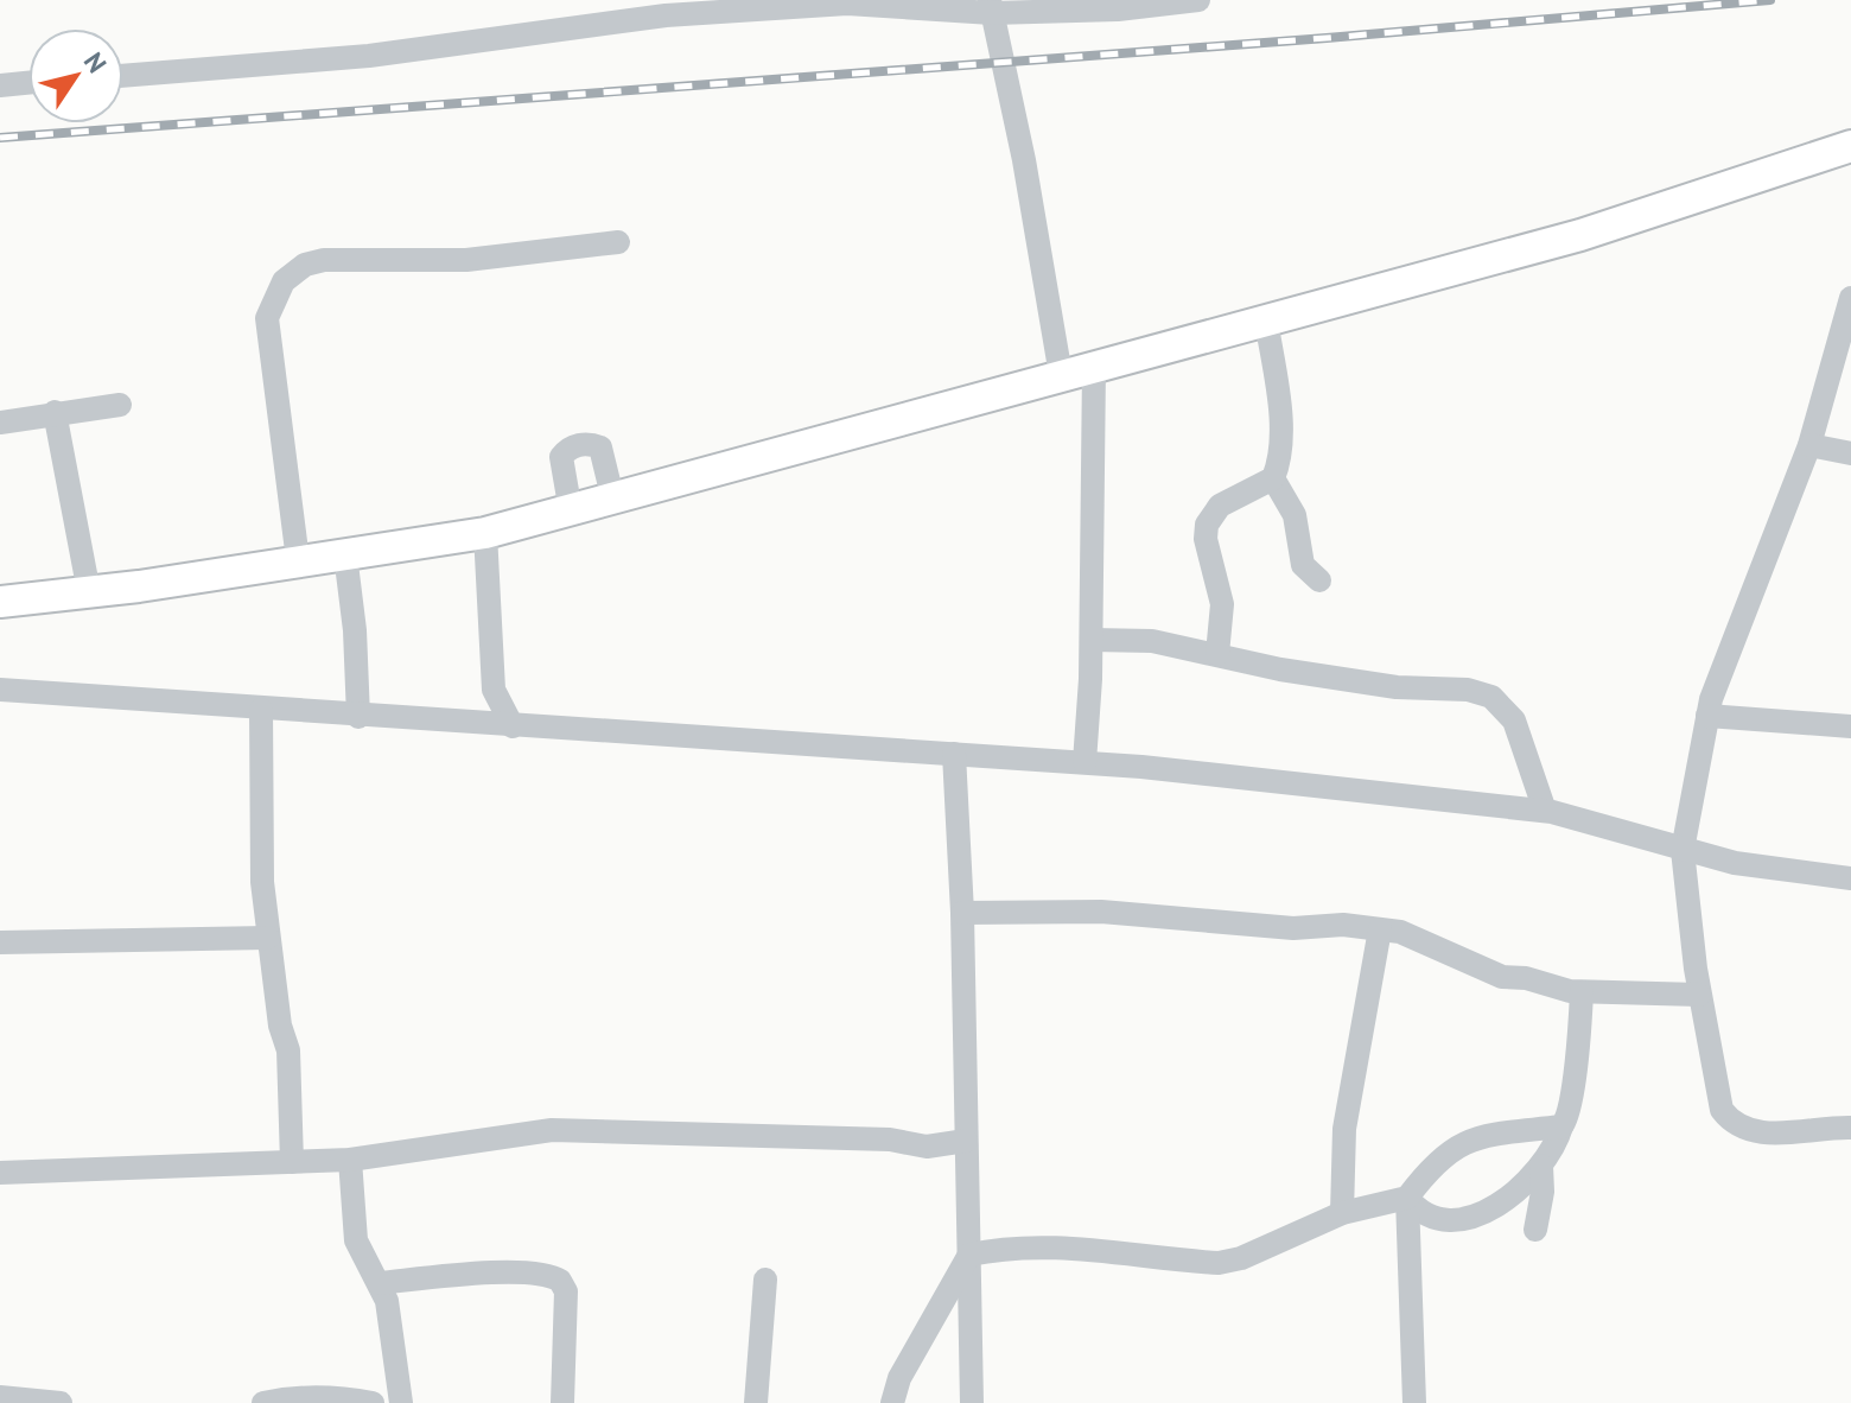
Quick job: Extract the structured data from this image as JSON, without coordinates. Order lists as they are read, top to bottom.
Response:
{
  "north": "top right"
}
